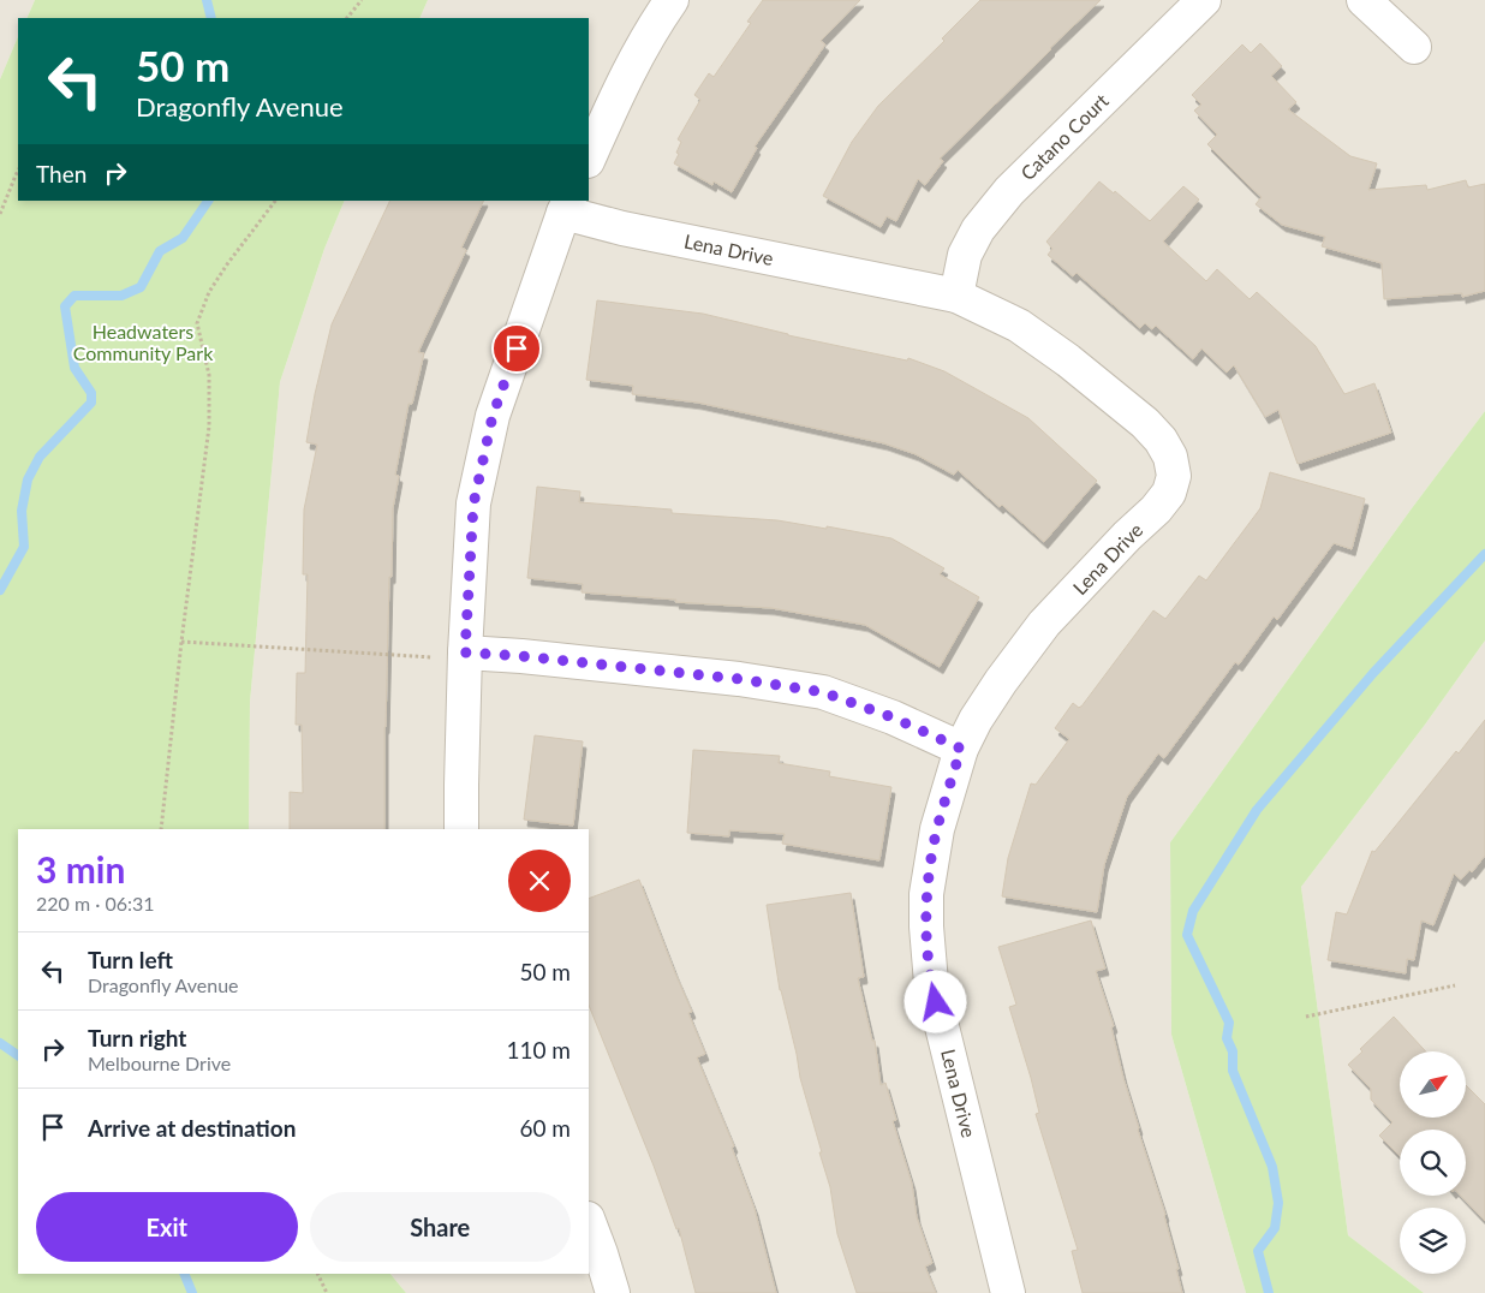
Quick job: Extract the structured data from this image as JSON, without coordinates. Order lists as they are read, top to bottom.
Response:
{
  "streets": {
    "street": ["Catano Court", "Lena Drive"]
  },
  "crossings": [
    ["Catano Court", "Lena Drive"]
  ],
  "parks": ["Headwaters Community Park"],
  "north": "top right",
  "page": {
    "turn": ["50 m", "Dragonfly Avenue"],
    "then": "Then",
    "heading": ["3 min", "220 m · 06:31"],
    "list": [
      {
        "name": "Turn left",
        "note": "Dragonfly Avenue",
        "value": "50 m"
      },
      {
        "name": "Turn right",
        "note": "Melbourne Drive",
        "value": "110 m"
      },
      {
        "name": "Arrive at destination",
        "value": "60 m"
      }
    ],
    "buttons": ["Exit", "Share"]
  }
}
